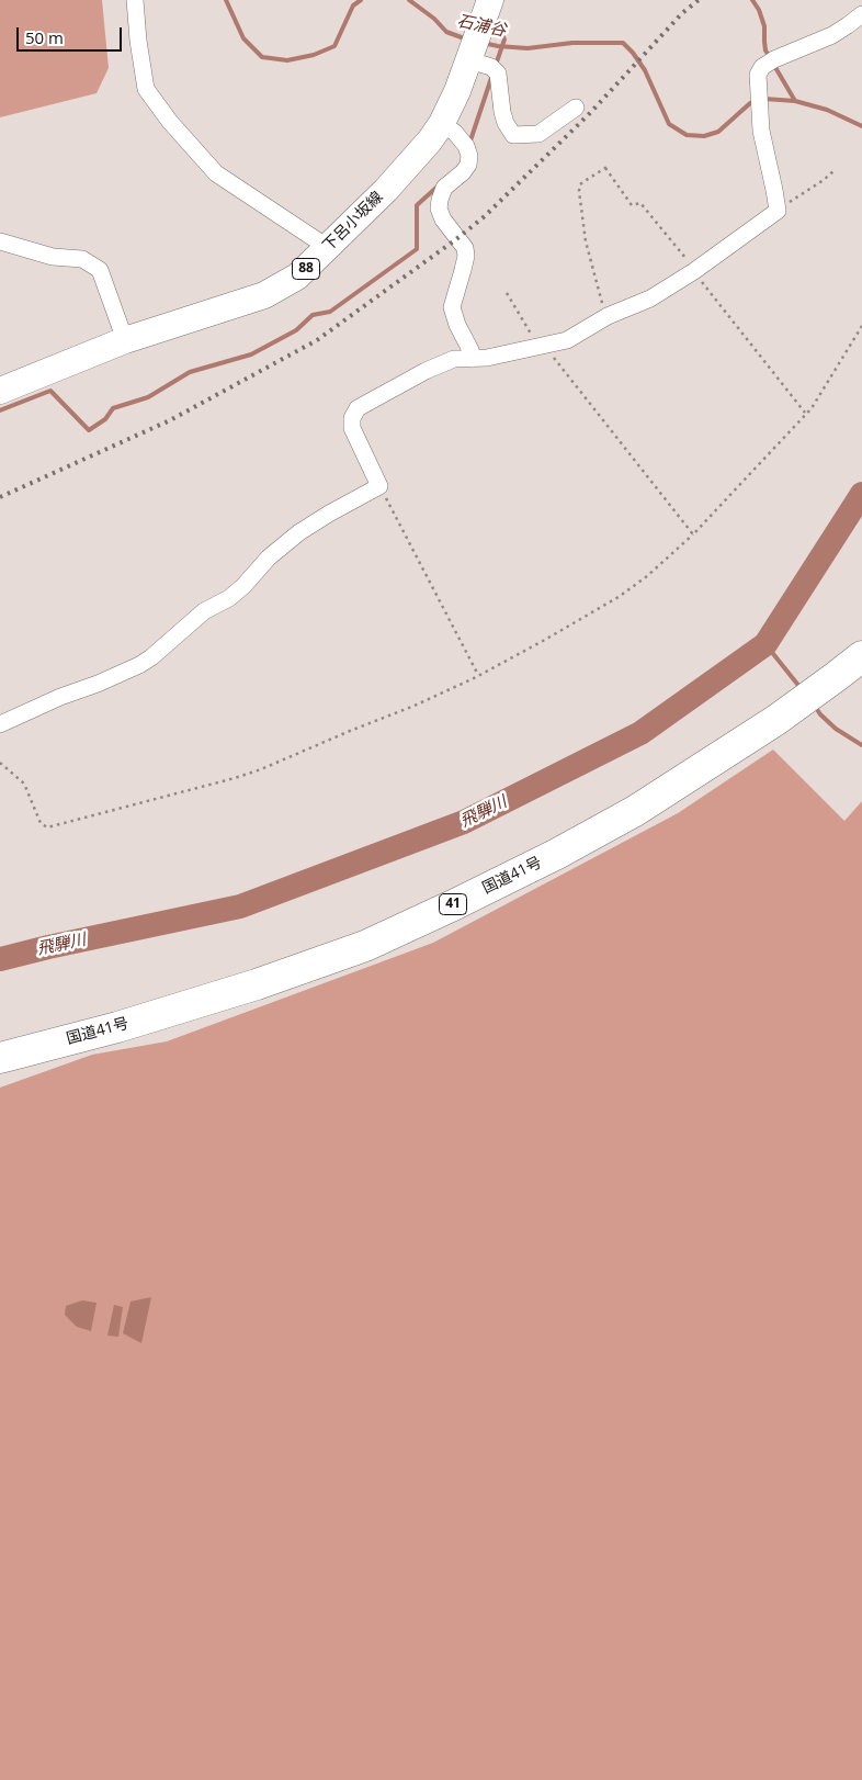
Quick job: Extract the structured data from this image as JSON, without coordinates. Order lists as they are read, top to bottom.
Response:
{
  "streets": {
    "highway": ["国道41号", "41"],
    "main road": ["下呂小坂線", "88"]
  },
  "water": ["石浦谷", "飛騨川"],
  "scale_bar": "50 m"
}
